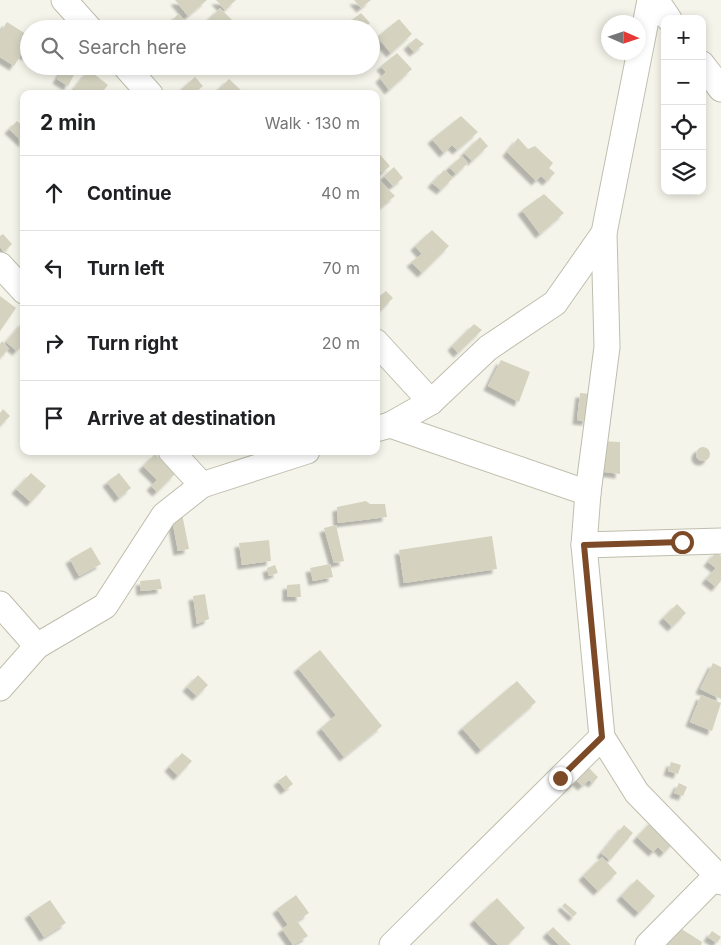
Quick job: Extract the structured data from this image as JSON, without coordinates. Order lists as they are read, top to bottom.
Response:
{
  "north": "right",
  "page": {
    "map_buttons": ["+", "−"],
    "search": "Search here",
    "heading": ["2 min", "Walk · 130 m"],
    "list": [
      ["Continue", "40 m"],
      ["Turn left", "70 m"],
      ["Turn right", "20 m"],
      "Arrive at destination"
    ]
  }
}
